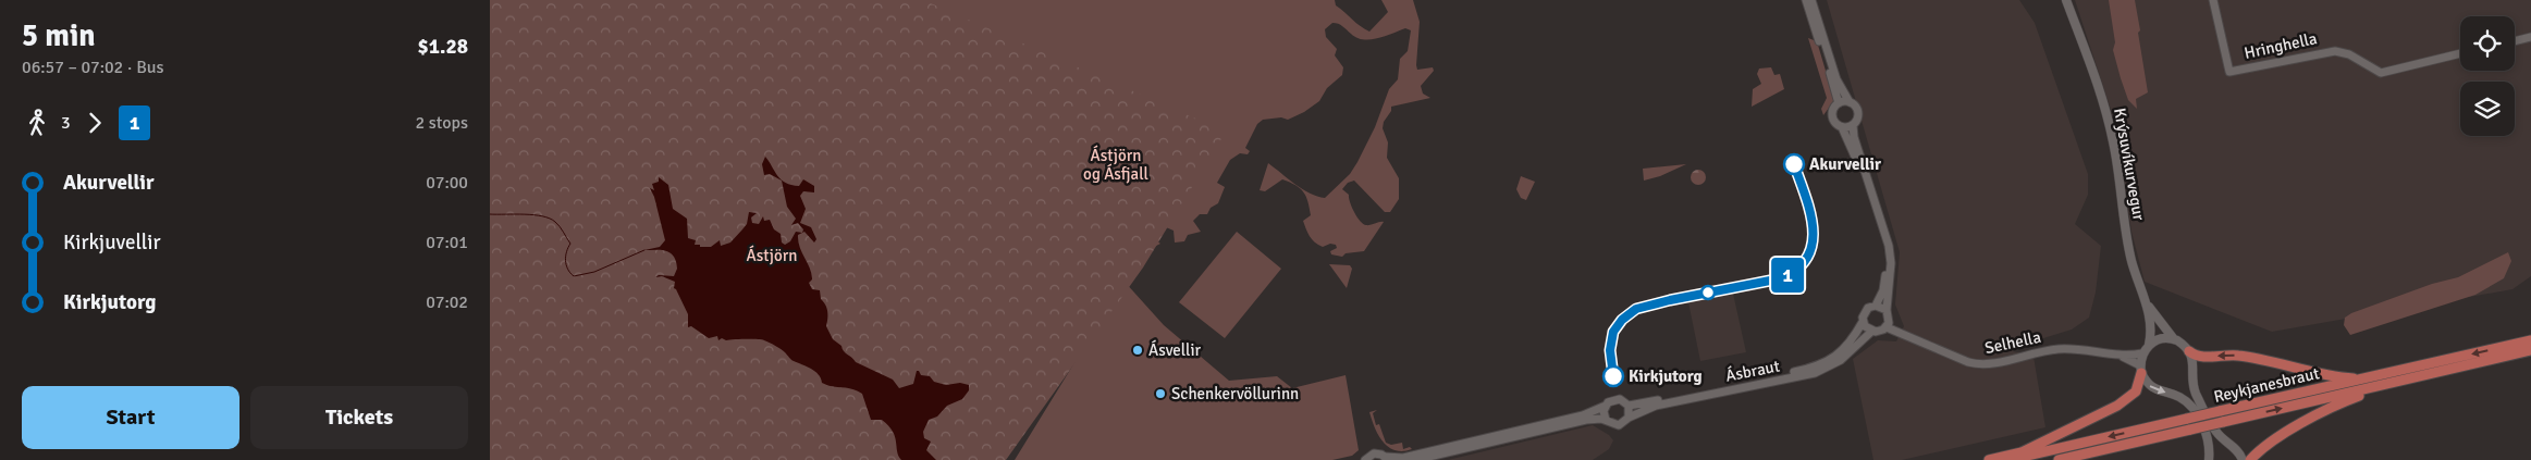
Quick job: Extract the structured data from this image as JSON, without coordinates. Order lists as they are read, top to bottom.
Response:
{
  "streets": {
    "highway": ["Reykjanesbraut"],
    "main road": ["Krýsuvíkurvegur"],
    "street": ["Hringhella", "Selhella", "Ásbraut"]
  },
  "crossings": [
    ["Selhella", "Ásbraut"]
  ],
  "parks": ["Ástjörn og Ásfjall", "Ástjörn"],
  "places": [
    "Akurvellir",
    "Ásvellir",
    "Kirkjutorg",
    "Schenkervöllurinn"
  ],
  "lines": ["bus line 1"],
  "page": {
    "heading": ["5 min", "06:57 – 07:02 · Bus", "$1.28"],
    "on_map": "1",
    "legs": ["3", "1", "2 stops"],
    "list": [
      {
        "name": "Akurvellir",
        "value": "07:00"
      },
      {
        "name": "Kirkjuvellir",
        "value": "07:01"
      },
      {
        "name": "Kirkjutorg",
        "value": "07:02"
      }
    ],
    "buttons": ["Start", "Tickets"]
  }
}
